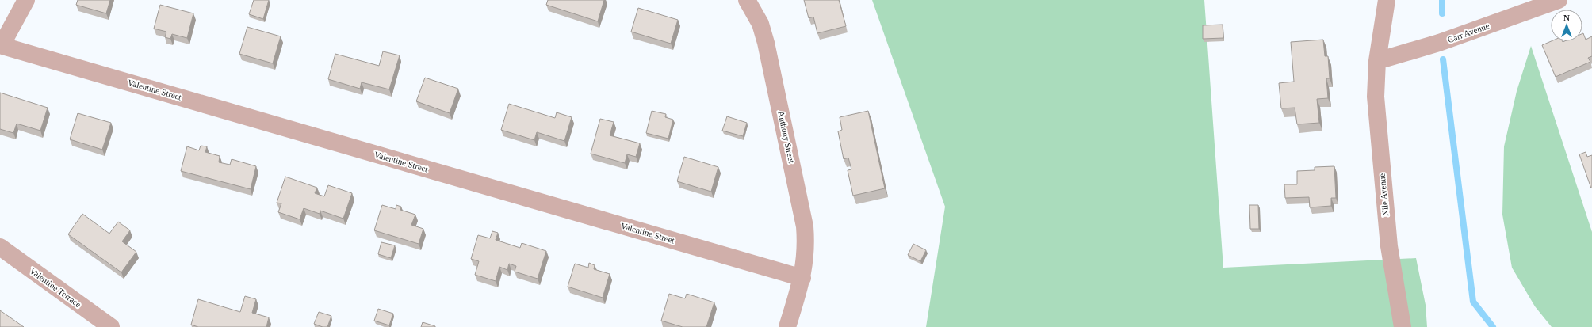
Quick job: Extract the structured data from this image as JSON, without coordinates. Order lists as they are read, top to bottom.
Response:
{
  "streets": {
    "street": [
      "Carr Avenue",
      "Valentine Street",
      "Anthony Street",
      "Nile Avenue",
      "Valentine Terrace"
    ]
  },
  "crossings": [
    ["Carr Avenue", "Nile Avenue"],
    ["Valentine Street", "Anthony Street"]
  ],
  "north": "top"
}
